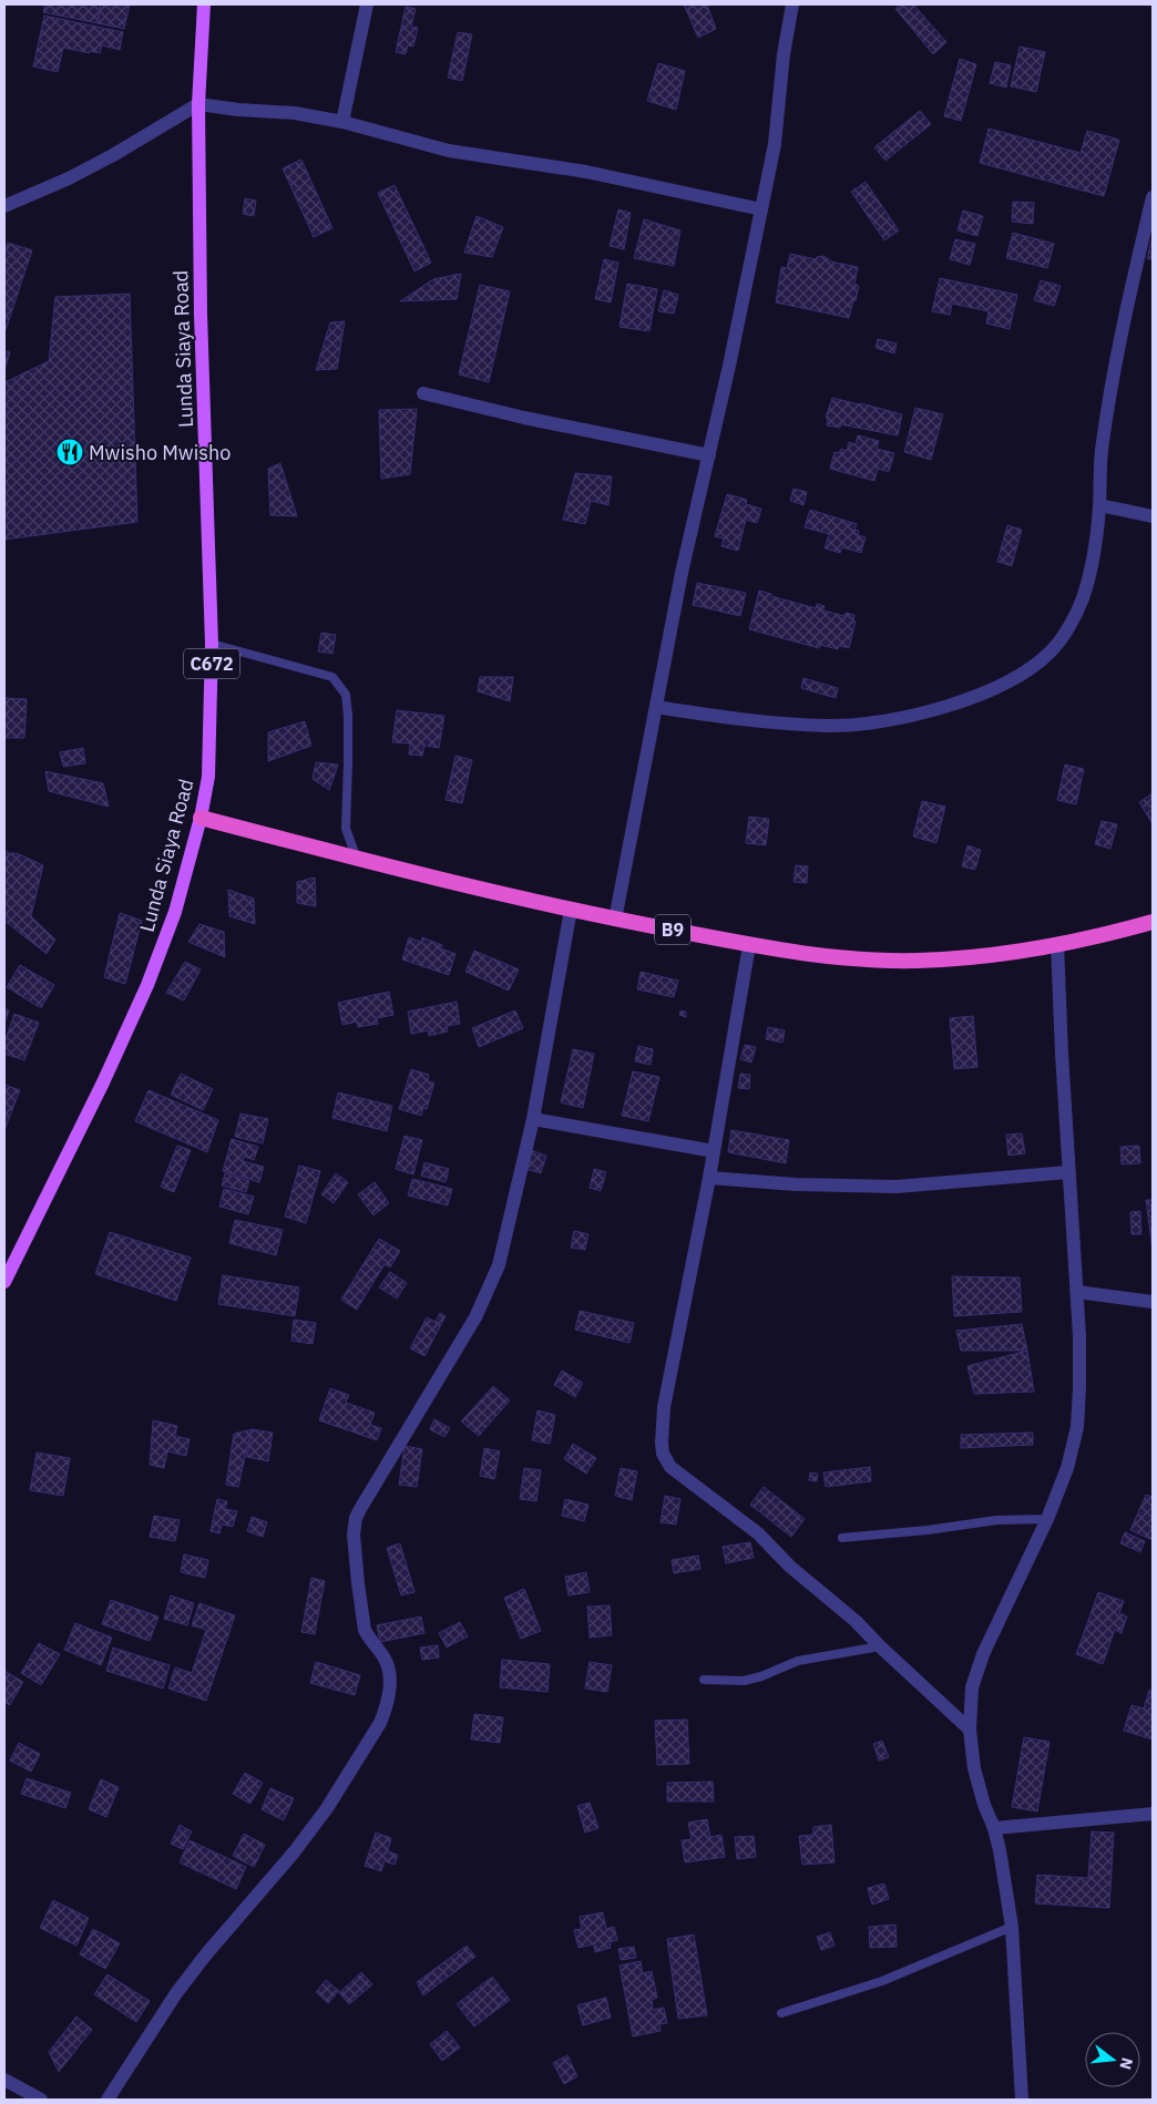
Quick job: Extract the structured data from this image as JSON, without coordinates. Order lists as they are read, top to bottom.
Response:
{
  "streets": {
    "highway": ["B9"],
    "main road": ["Lunda Siaya Road", "C672"]
  },
  "crossings": [
    ["Lunda Siaya Road", "B9"]
  ],
  "places": {
    "restaurant": ["Mwisho Mwisho"]
  },
  "north": "right"
}
